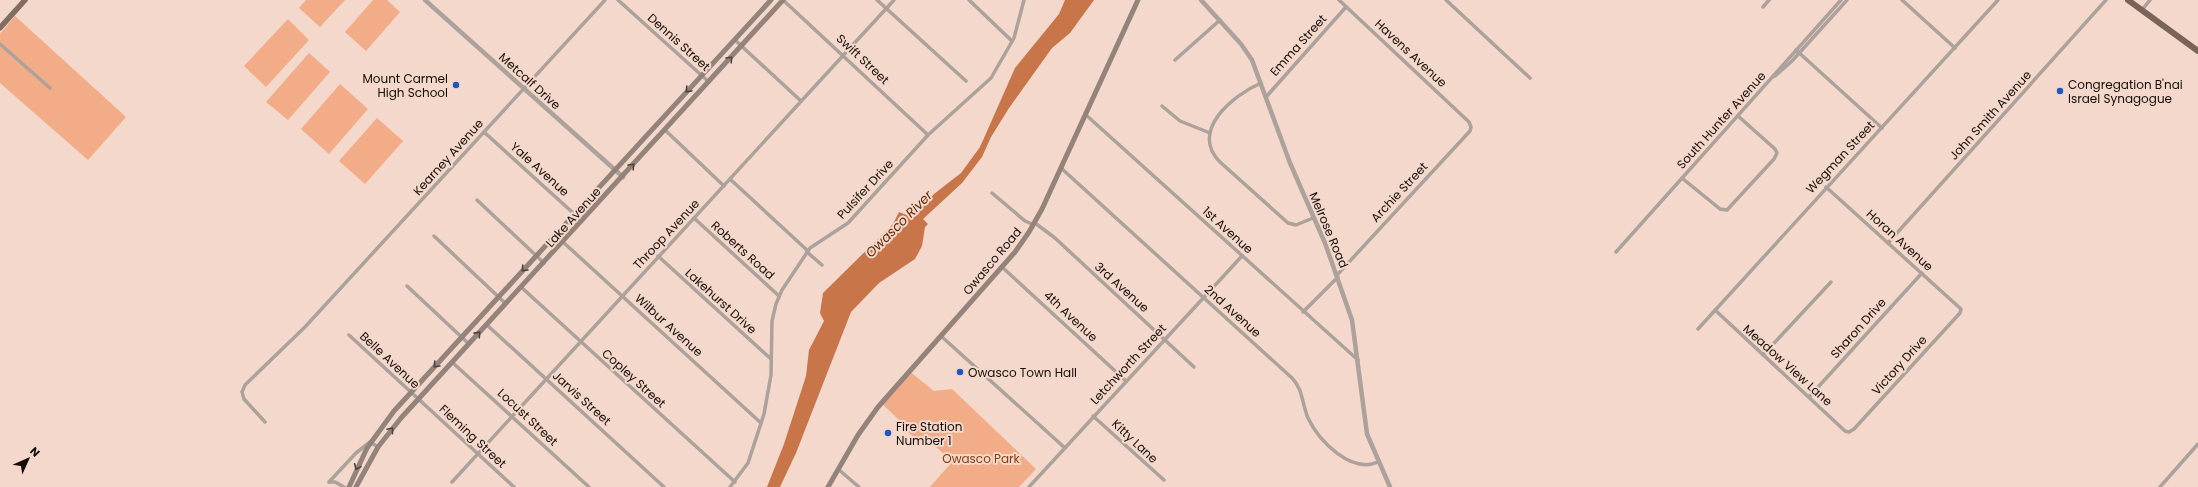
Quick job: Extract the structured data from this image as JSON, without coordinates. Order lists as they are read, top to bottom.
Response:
{
  "streets": {
    "main road": ["Lake Avenue", "Owasco Road"],
    "street": [
      "Dennis Street",
      "Emma Street",
      "Havens Avenue",
      "Swift Street",
      "Metcalf Drive",
      "John Smith Avenue",
      "South Hunter Avenue",
      "Kearney Avenue",
      "Wegman Street",
      "Yale Avenue",
      "Pulsifer Drive",
      "Archie Street",
      "1st Avenue",
      "Melrose Road",
      "Throop Avenue",
      "Horan Avenue",
      "Roberts Road",
      "3rd Avenue",
      "Lakehurst Drive",
      "2nd Avenue",
      "4th Avenue",
      "Wilbur Avenue",
      "Sharon Drive",
      "Belle Avenue",
      "Letchworth Street",
      "Meadow View Lane",
      "Victory Drive",
      "Copley Street",
      "Jarvis Street",
      "Locust Street",
      "Fleming Street",
      "Kitty Lane"
    ]
  },
  "crossings": [
    ["Dennis Street", "Lake Avenue"],
    ["Emma Street", "Havens Avenue"],
    ["Emma Street", "Melrose Road"],
    ["Havens Avenue", "Archie Street"],
    ["Swift Street", "Pulsifer Drive"],
    ["Swift Street", "Lake Avenue"],
    ["Swift Street", "Throop Avenue"],
    ["Metcalf Drive", "Kearney Avenue"],
    ["Metcalf Drive", "Lake Avenue"],
    ["John Smith Avenue", "Horan Avenue"],
    ["Kearney Avenue", "Yale Avenue"],
    ["Wegman Street", "Horan Avenue"],
    ["Wegman Street", "Meadow View Lane"],
    ["Yale Avenue", "Lake Avenue"],
    ["Pulsifer Drive", "Roberts Road"],
    ["Pulsifer Drive", "Lakehurst Drive"],
    ["Pulsifer Drive", "Wilbur Avenue"],
    ["Pulsifer Drive", "Copley Street"],
    ["Archie Street", "1st Avenue"],
    ["Archie Street", "Melrose Road"],
    ["Lake Avenue", "Wilbur Avenue"],
    ["Lake Avenue", "Belle Avenue"],
    ["Lake Avenue", "Copley Street"],
    ["Lake Avenue", "Jarvis Street"],
    ["Lake Avenue", "Locust Street"],
    ["Lake Avenue", "Fleming Street"],
    ["1st Avenue", "Melrose Road"],
    ["1st Avenue", "Owasco Road"],
    ["1st Avenue", "Letchworth Street"],
    ["Melrose Road", "2nd Avenue"],
    ["Throop Avenue", "Roberts Road"],
    ["Throop Avenue", "Lakehurst Drive"],
    ["Throop Avenue", "Wilbur Avenue"],
    ["Throop Avenue", "Copley Street"],
    ["Throop Avenue", "Jarvis Street"],
    ["Throop Avenue", "Locust Street"],
    ["Throop Avenue", "Fleming Street"],
    ["Horan Avenue", "Sharon Drive"],
    ["Horan Avenue", "Victory Drive"],
    ["Owasco Road", "3rd Avenue"],
    ["Owasco Road", "2nd Avenue"],
    ["Owasco Road", "4th Avenue"],
    ["3rd Avenue", "Letchworth Street"],
    ["2nd Avenue", "Letchworth Street"],
    ["4th Avenue", "Letchworth Street"],
    ["Sharon Drive", "Meadow View Lane"],
    ["Belle Avenue", "Fleming Street"],
    ["Letchworth Street", "Kitty Lane"],
    ["Meadow View Lane", "Victory Drive"]
  ],
  "water": ["Owasco River"],
  "parks": ["Owasco Park"],
  "places": [
    "Mount Carmel High School",
    "Congregation B'nai Israel Synagogue",
    "Owasco Town Hall",
    "Fire Station Number 1"
  ],
  "north": "top right"
}
